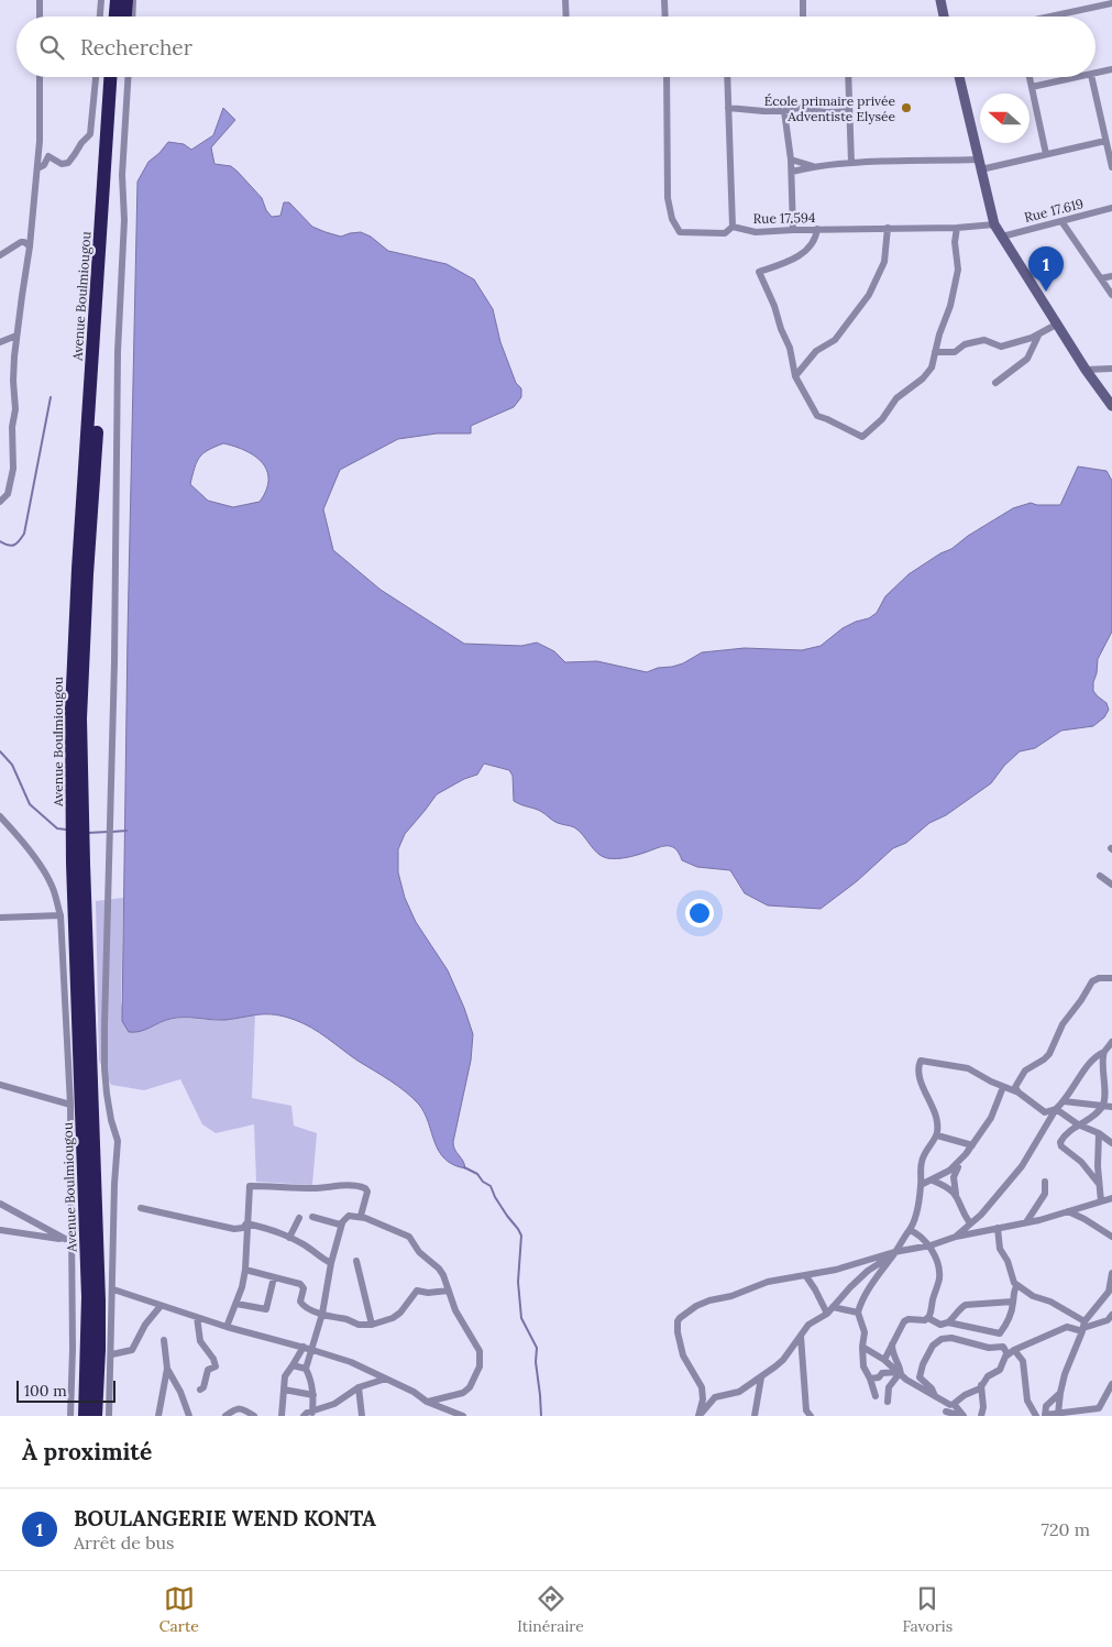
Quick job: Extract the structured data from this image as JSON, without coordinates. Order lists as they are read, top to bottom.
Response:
{
  "streets": {
    "highway": ["Avenue Boulmiougou"],
    "street": ["Rue 17.619", "Rue 17.594"]
  },
  "places": ["École primaire privée Adventiste Elysée"],
  "scale_bar": "100 m",
  "north": "left",
  "page": {
    "search": "Rechercher",
    "pins": "1",
    "scale": "100 m",
    "heading": "À proximité",
    "list": [
      {
        "mark": "1",
        "name": "BOULANGERIE WEND KONTA",
        "note": "Arrêt de bus",
        "value": "720 m"
      }
    ],
    "nav": ["Carte", "Itinéraire", "Favoris"]
  }
}
